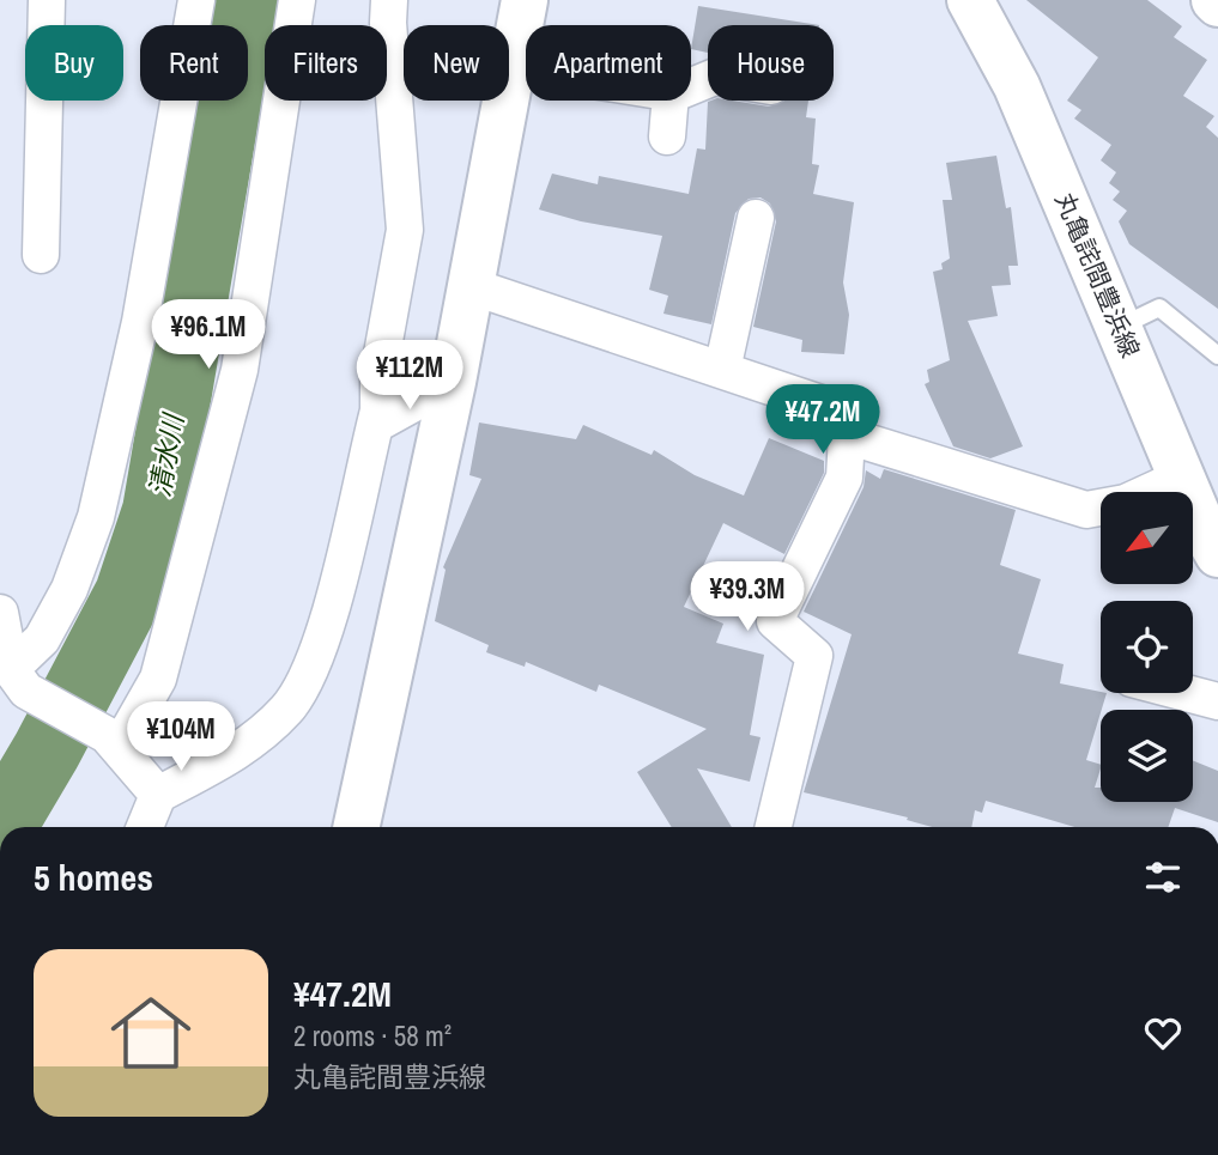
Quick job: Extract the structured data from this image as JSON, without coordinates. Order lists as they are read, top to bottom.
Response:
{
  "streets": {
    "street": ["丸亀詫間豊浜線"]
  },
  "water": ["清水川"],
  "north": "bottom left",
  "page": {
    "chip": [
      "Buy",
      "Rent",
      "Filters",
      "New",
      "Apartment",
      "House"
    ],
    "price": [
      "¥96.1M",
      "¥112M",
      "¥47.2M",
      "¥39.3M",
      "¥104M"
    ],
    "heading": "5 homes",
    "list": [
      {
        "name": "¥47.2M",
        "note": "2 rooms · 58 m² · 丸亀詫間豊浜線"
      }
    ]
  }
}
